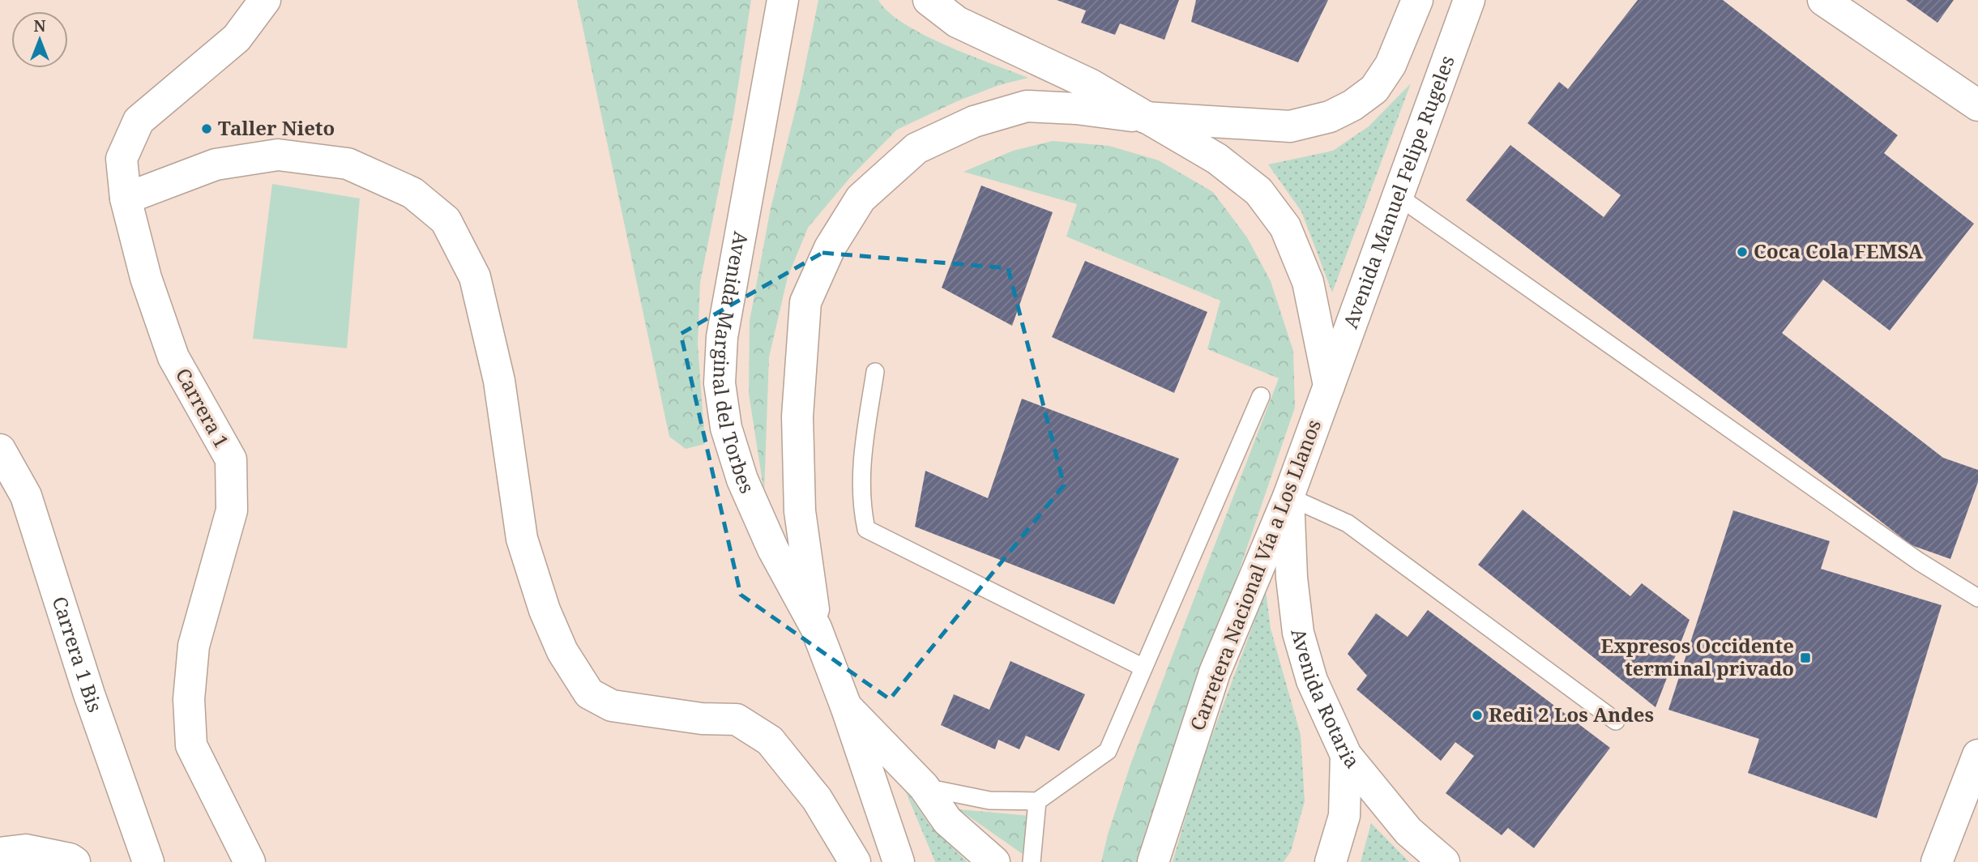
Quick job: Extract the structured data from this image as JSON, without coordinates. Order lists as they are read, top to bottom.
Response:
{
  "streets": {
    "main road": [
      "Avenida Manuel Felipe Rugeles",
      "Avenida Marginal del Torbes",
      "Carrera 1",
      "Carretera Nacional Vía a Los Llanos",
      "Carrera 1 Bis",
      "Avenida Rotaria"
    ]
  },
  "crossings": [
    ["Avenida Manuel Felipe Rugeles", "Carretera Nacional Vía a Los Llanos"],
    ["Carretera Nacional Vía a Los Llanos", "Avenida Rotaria"]
  ],
  "places": {
    "other": ["Taller Nieto", "Coca Cola FEMSA", "Redi 2 Los Andes"],
    "transit": ["Expresos Occidente terminal privado"]
  },
  "north": "top"
}
